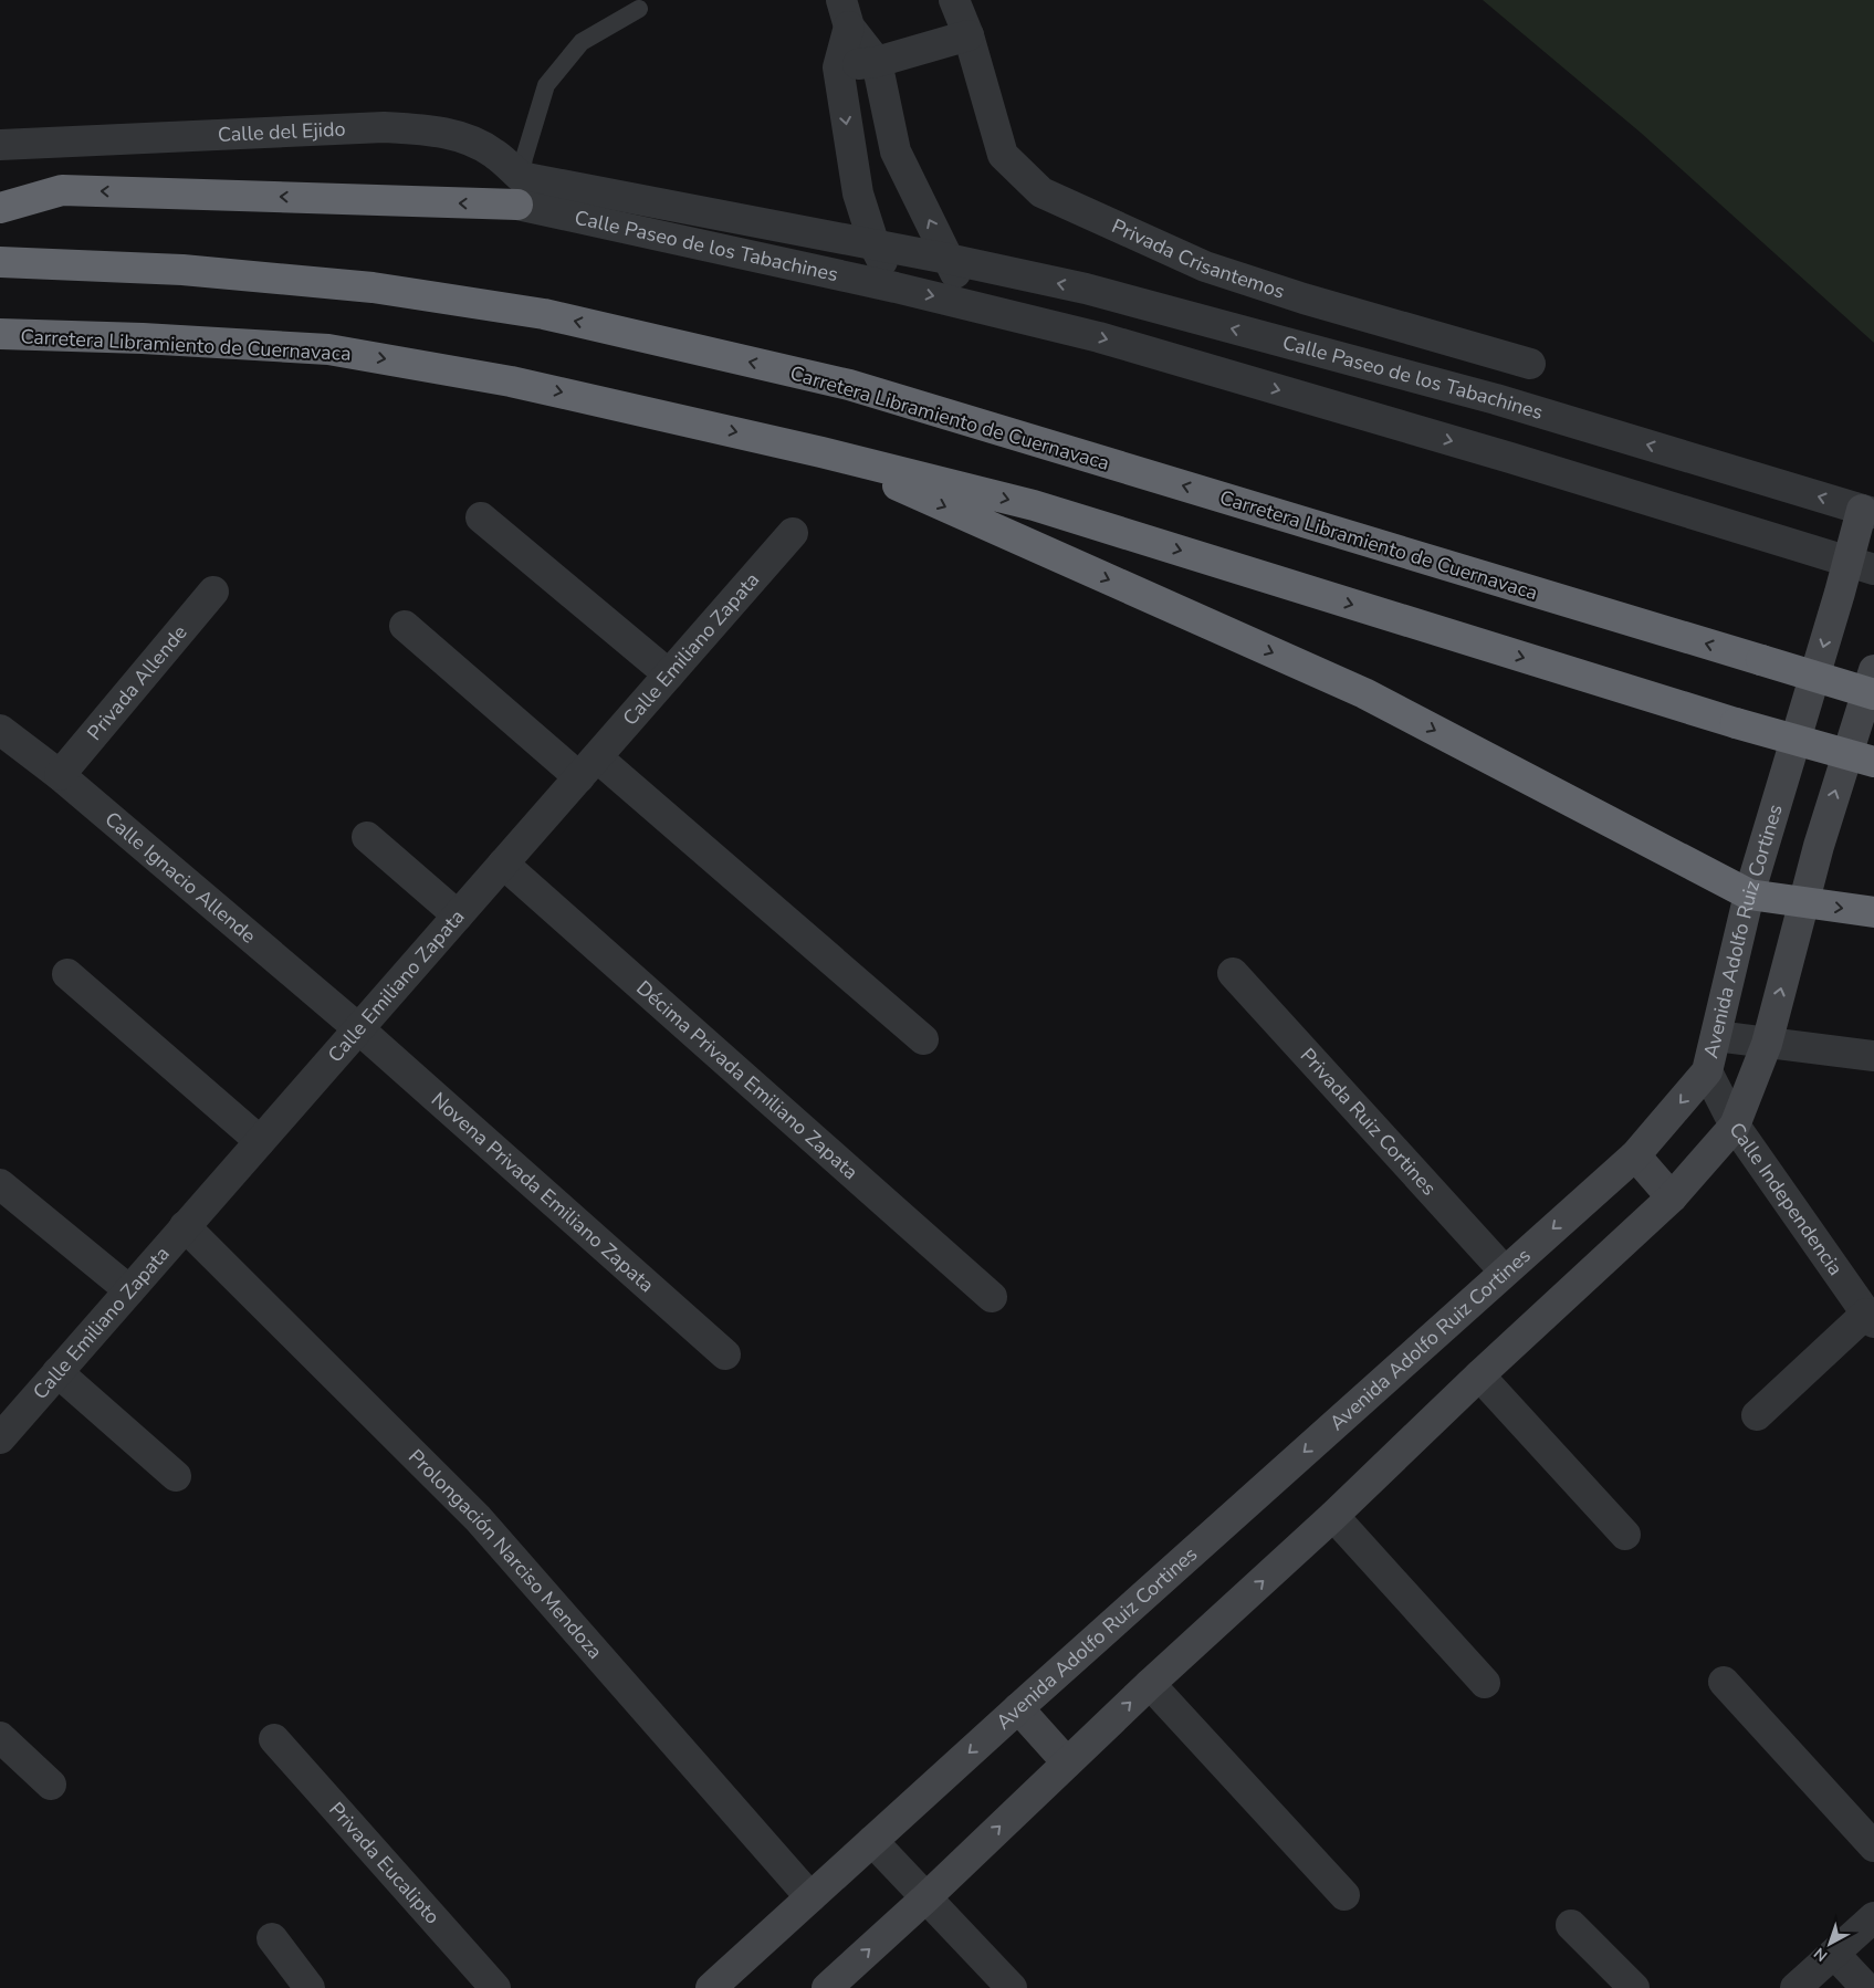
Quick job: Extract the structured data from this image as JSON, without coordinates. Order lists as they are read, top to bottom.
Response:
{
  "streets": {
    "highway": ["Carretera Libramiento de Cuernavaca"],
    "street": [
      "Calle del Ejido",
      "Calle Paseo de los Tabachines",
      "Privada Crisantemos",
      "Calle Emiliano Zapata",
      "Privada Allende",
      "Calle Ignacio Allende",
      "Avenida Adolfo Ruiz Cortines",
      "Décima Privada Emiliano Zapata",
      "Privada Ruiz Cortines",
      "Novena Privada Emiliano Zapata",
      "Calle Independencia",
      "Prolongación Narciso Mendoza",
      "Privada Eucalipto"
    ]
  },
  "crossings": [
    ["Calle del Ejido", "Calle Paseo de los Tabachines"],
    ["Calle Paseo de los Tabachines", "Avenida Adolfo Ruiz Cortines"],
    ["Calle Emiliano Zapata", "Calle Ignacio Allende"],
    ["Calle Emiliano Zapata", "Décima Privada Emiliano Zapata"],
    ["Calle Emiliano Zapata", "Novena Privada Emiliano Zapata"],
    ["Calle Emiliano Zapata", "Prolongación Narciso Mendoza"],
    ["Privada Allende", "Calle Ignacio Allende"],
    ["Calle Ignacio Allende", "Novena Privada Emiliano Zapata"],
    ["Avenida Adolfo Ruiz Cortines", "Privada Ruiz Cortines"],
    ["Avenida Adolfo Ruiz Cortines", "Calle Independencia"],
    ["Avenida Adolfo Ruiz Cortines", "Prolongación Narciso Mendoza"]
  ],
  "north": "bottom left"
}
